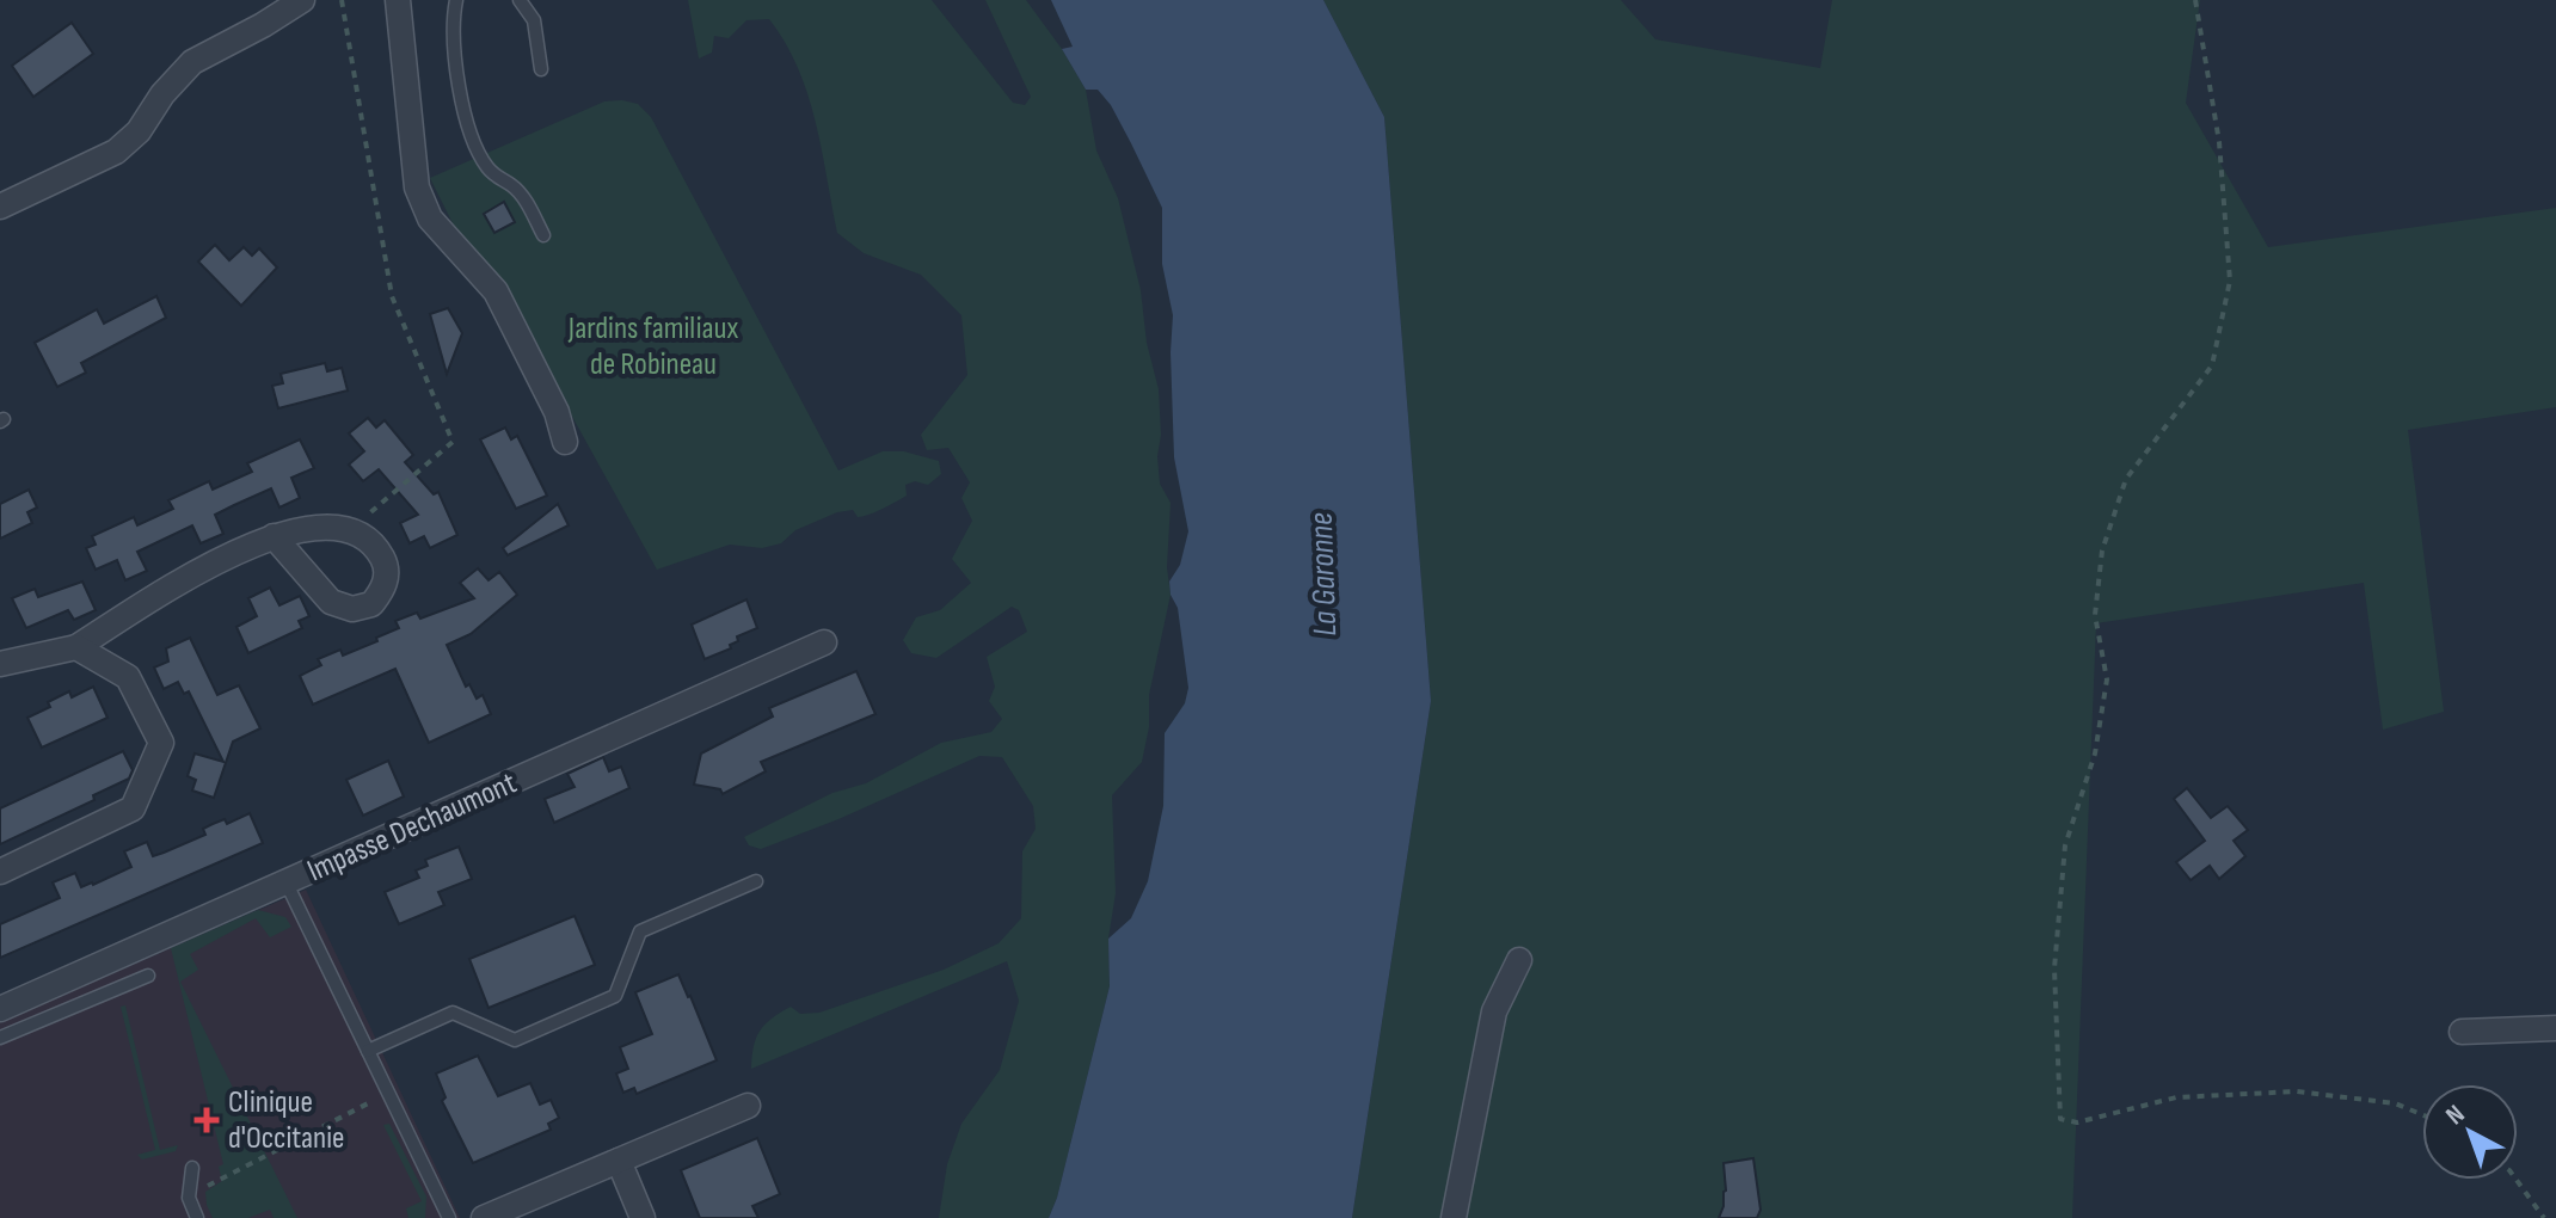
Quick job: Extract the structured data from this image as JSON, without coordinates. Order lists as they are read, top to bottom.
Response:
{
  "streets": {
    "street": ["Impasse Dechaumont"]
  },
  "water": ["La Garonne"],
  "parks": ["Jardins familiaux de Robineau"],
  "places": {
    "health": ["Clinique d'Occitanie"]
  },
  "north": "top left"
}
